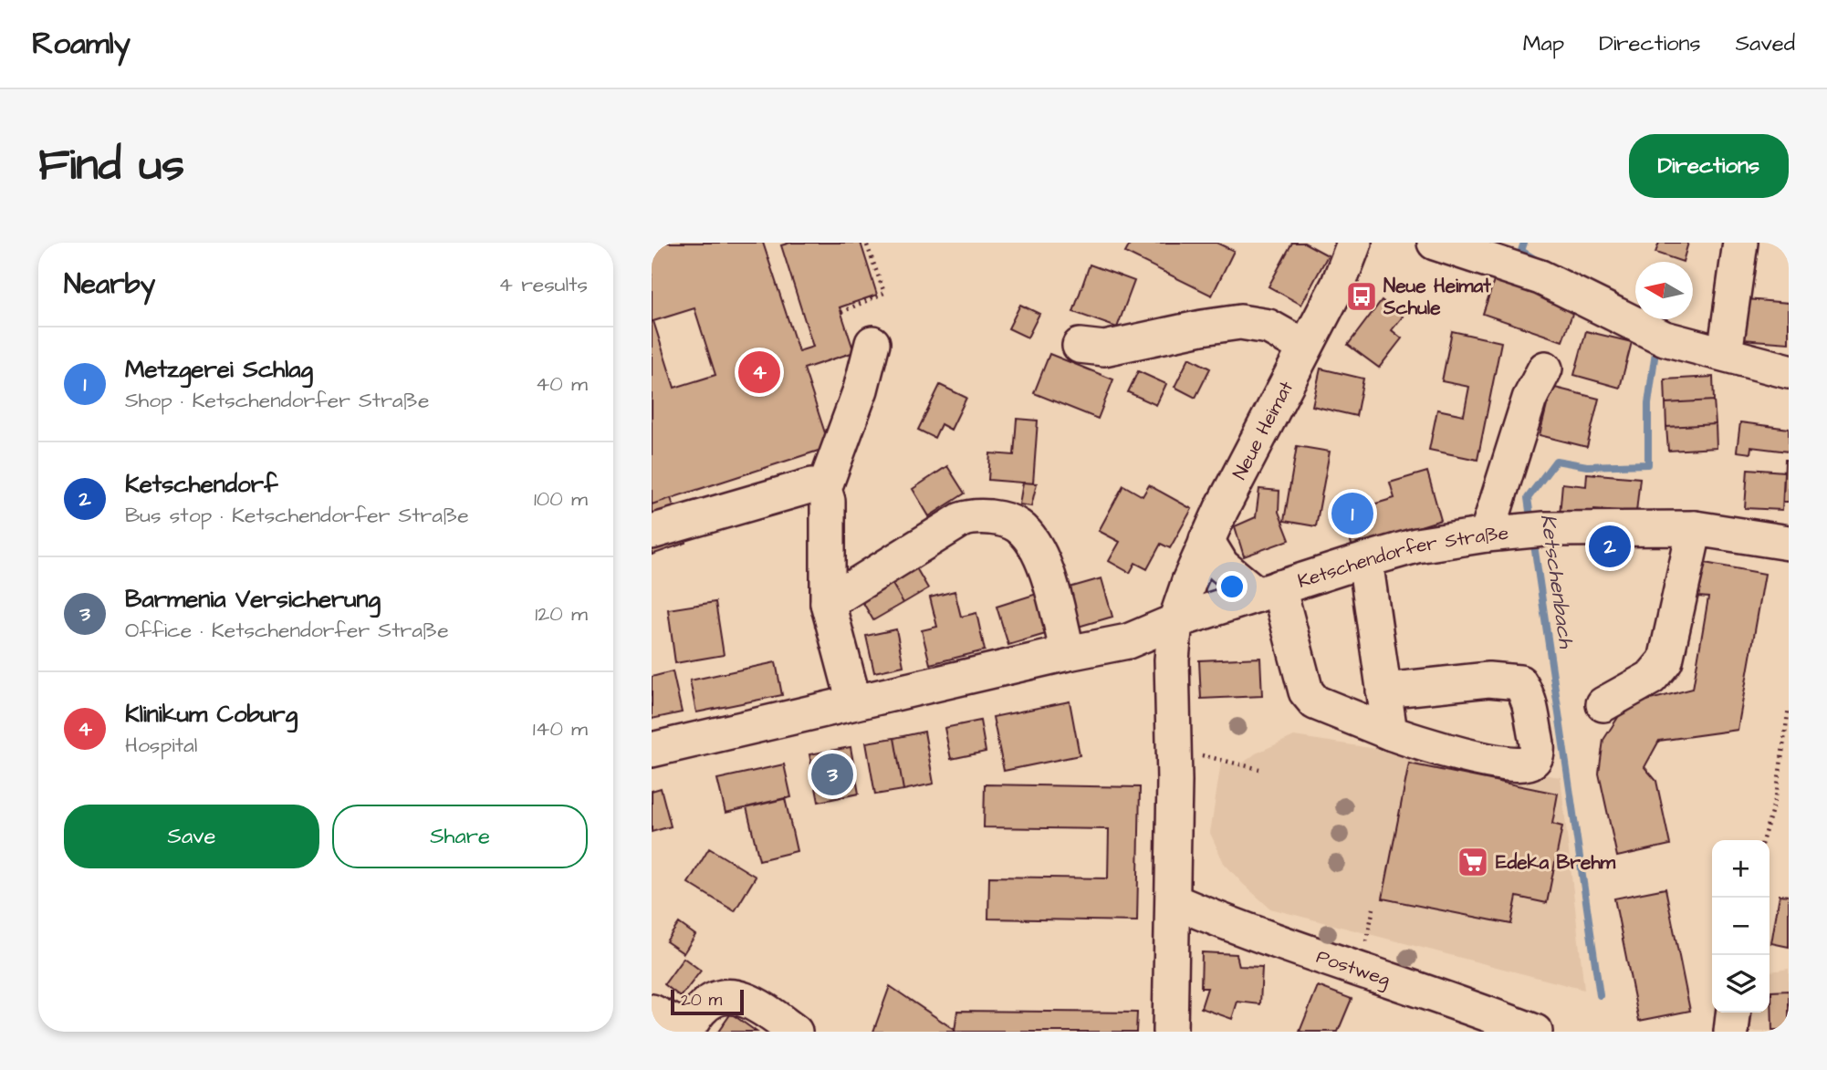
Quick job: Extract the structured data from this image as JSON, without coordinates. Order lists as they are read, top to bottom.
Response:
{
  "streets": {
    "street": ["Neue Heimat", "Ketschendorfer Straße", "Postweg"]
  },
  "crossings": [
    ["Neue Heimat", "Ketschendorfer Straße"]
  ],
  "water": ["Ketschenbach"],
  "places": {
    "bus stop": ["Neue Heimat Schule"],
    "supermarket": ["Edeka Brehm"]
  },
  "scale_bar": "20 m",
  "north": "left",
  "page": {
    "header": "Roamly",
    "nav": ["Map", "Directions", "Saved"],
    "buttons": [
      "Directions",
      ["Save", "Share"]
    ],
    "title": "Find us",
    "heading": ["Nearby", "4 results"],
    "list": [
      {
        "mark": "1",
        "name": "Metzgerei Schlag",
        "note": "Shop · Ketschendorfer Straße",
        "value": "40 m"
      },
      {
        "mark": "2",
        "name": "Ketschendorf",
        "note": "Bus stop · Ketschendorfer Straße",
        "value": "100 m"
      },
      {
        "mark": "3",
        "name": "Barmenia Versicherung",
        "note": "Office · Ketschendorfer Straße",
        "value": "120 m"
      },
      {
        "mark": "4",
        "name": "Klinikum Coburg",
        "note": "Hospital",
        "value": "140 m"
      }
    ],
    "pins": [
      "4",
      "1",
      "2",
      "3"
    ],
    "map_buttons": ["+", "−"],
    "scale": "20 m"
  }
}
